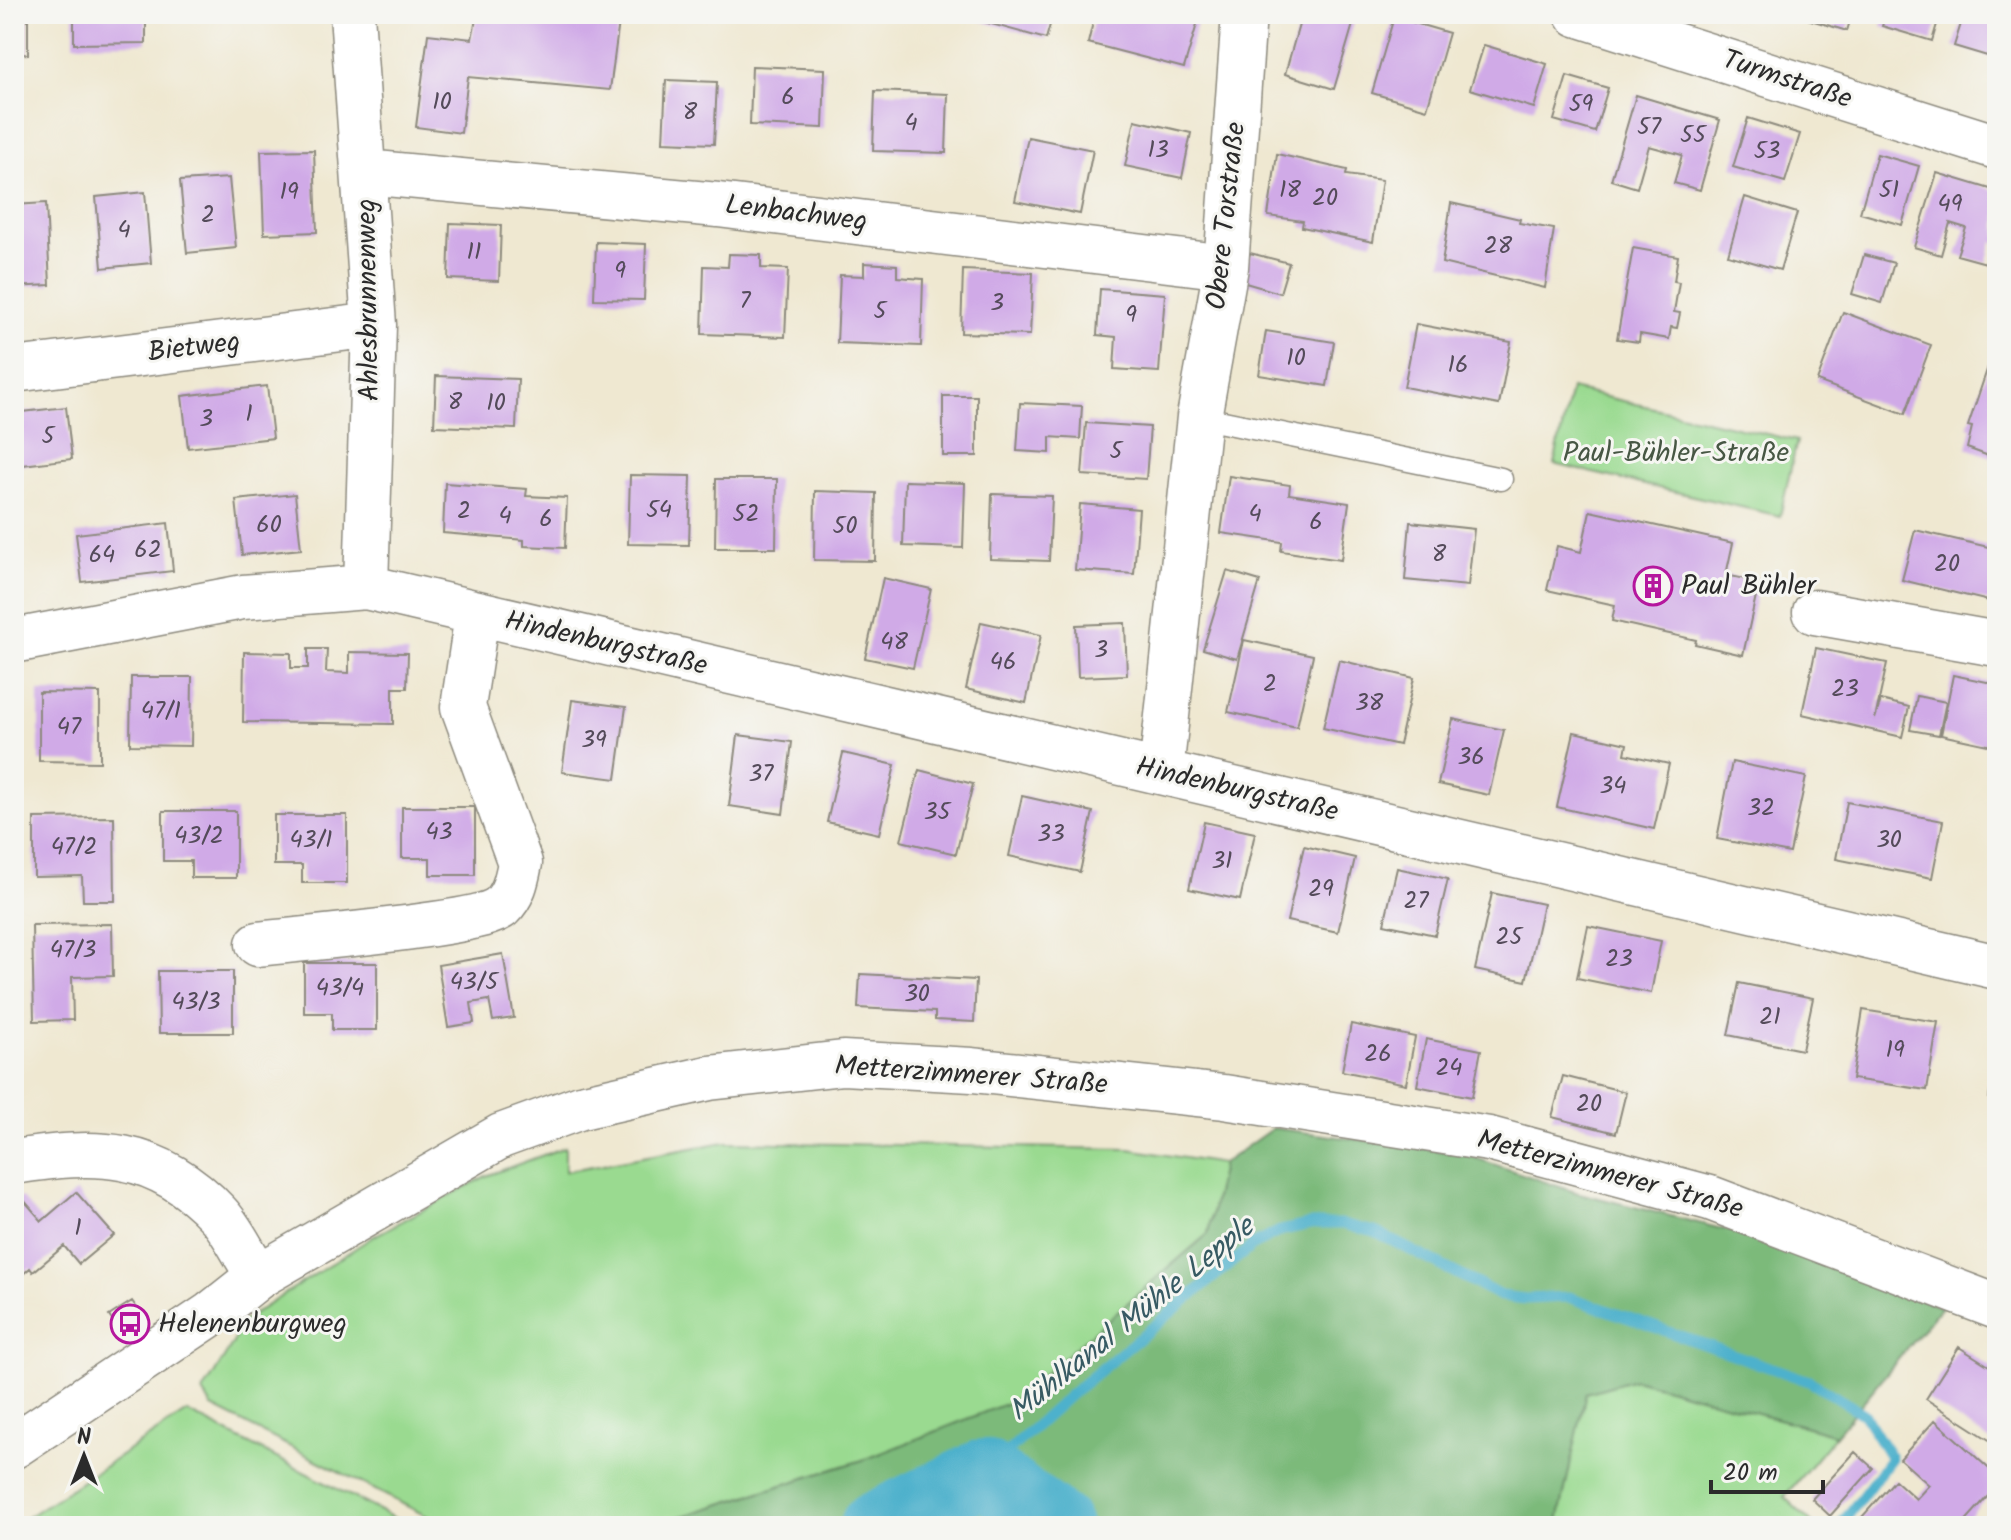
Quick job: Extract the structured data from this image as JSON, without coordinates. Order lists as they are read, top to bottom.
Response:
{
  "streets": {
    "street": [
      "Turmstraße",
      "Lenbachweg",
      "Obere Torstraße",
      "Ahlesbrunnenweg",
      "Bietweg",
      "Hindenburgstraße",
      "Metterzimmerer Straße"
    ]
  },
  "crossings": [
    ["Lenbachweg", "Obere Torstraße"],
    ["Lenbachweg", "Ahlesbrunnenweg"],
    ["Obere Torstraße", "Hindenburgstraße"],
    ["Ahlesbrunnenweg", "Bietweg"],
    ["Ahlesbrunnenweg", "Hindenburgstraße"]
  ],
  "water": ["Mühlkanal Mühle Lepple"],
  "parks": ["Paul-Bühler-Straße"],
  "places": {
    "building": ["Paul Bühler"],
    "bus stop": ["Helenenburgweg"]
  },
  "house_numbers": [
    "6",
    "10",
    "59",
    "8",
    "4",
    "57",
    "55",
    "13",
    "53",
    "18",
    "51",
    "19",
    "20",
    "49",
    "2",
    "4",
    "28",
    "11",
    "9",
    "7",
    "3",
    "5",
    "9",
    "10",
    "16",
    "8",
    "10",
    "1",
    "3",
    "5",
    "5",
    "54",
    "2",
    "52",
    "4",
    "4",
    "6",
    "6",
    "60",
    "50",
    "62",
    "8",
    "64",
    "20",
    "48",
    "3",
    "46",
    "2",
    "23",
    "38",
    "47/1",
    "47",
    "39",
    "36",
    "37",
    "34",
    "32",
    "35",
    "43",
    "33",
    "43/2",
    "43/1",
    "30",
    "47/2",
    "31",
    "29",
    "27",
    "25",
    "47/3",
    "23",
    "43/5",
    "43/4",
    "30",
    "43/3",
    "21",
    "19",
    "26",
    "24",
    "20",
    "1"
  ],
  "scale_bar": "20 m",
  "north": "top"
}
